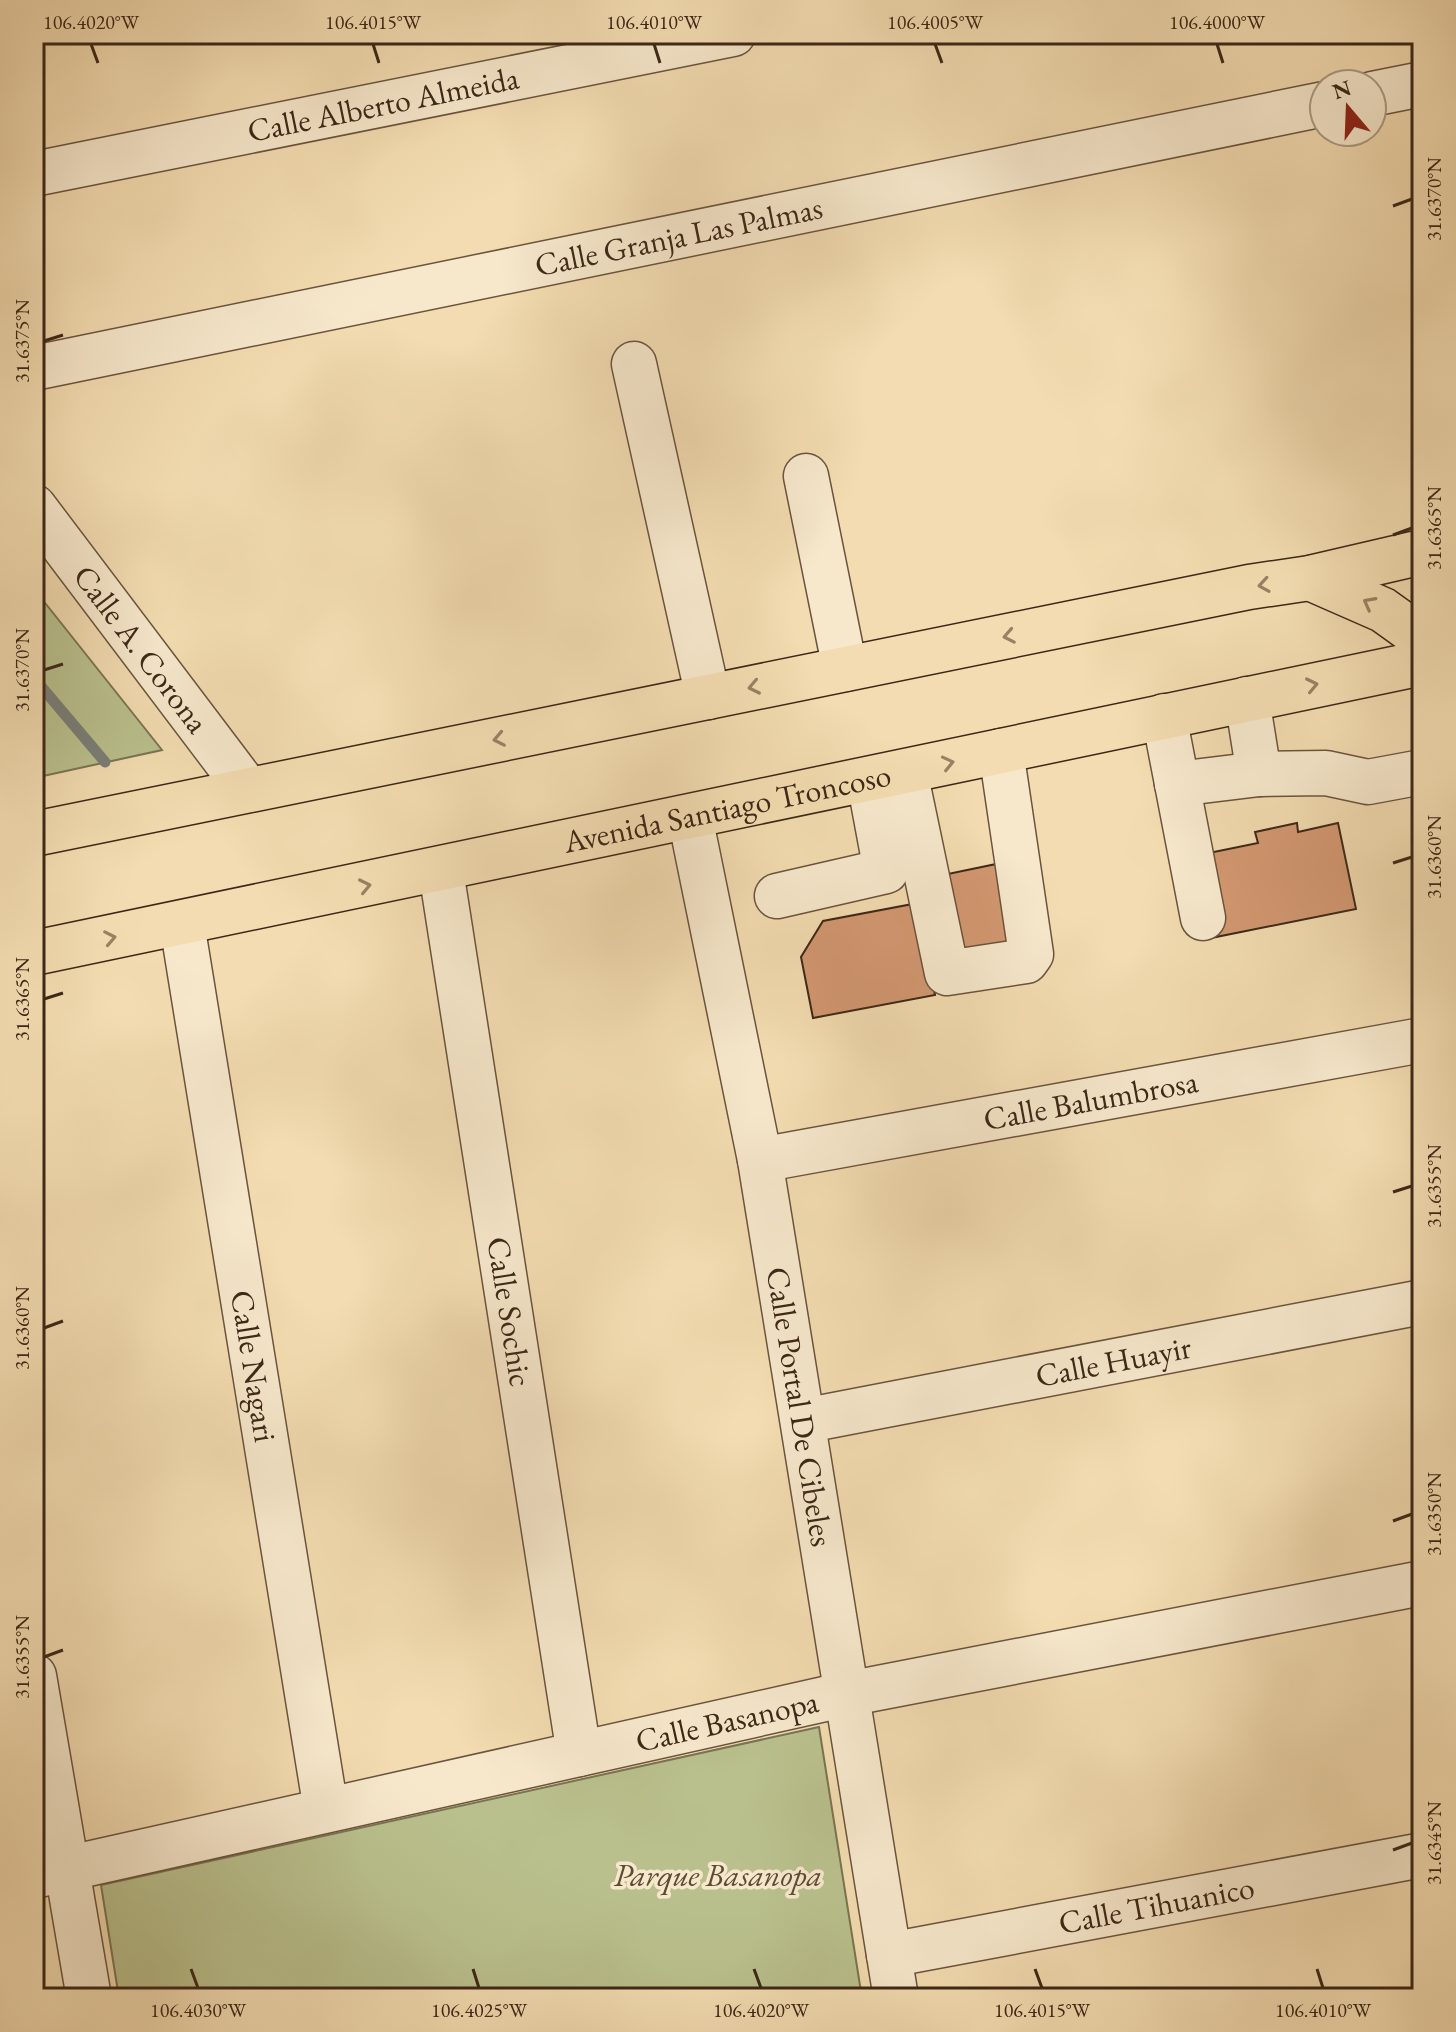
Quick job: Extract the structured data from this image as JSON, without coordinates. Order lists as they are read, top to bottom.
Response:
{
  "streets": {
    "main road": ["Avenida Santiago Troncoso"],
    "street": [
      "Calle Alberto Almeida",
      "Calle Granja Las Palmas",
      "Calle A. Corona",
      "Calle Balumbrosa",
      "Calle Sochic",
      "Calle Huayir",
      "Calle Nagari",
      "Calle Portal De Cibeles",
      "Calle Basanopa",
      "Calle Tihuanico"
    ]
  },
  "crossings": [
    ["Avenida Santiago Troncoso", "Calle Sochic"],
    ["Avenida Santiago Troncoso", "Calle Nagari"],
    ["Avenida Santiago Troncoso", "Calle Portal De Cibeles"],
    ["Calle Balumbrosa", "Calle Portal De Cibeles"],
    ["Calle Sochic", "Calle Basanopa"],
    ["Calle Huayir", "Calle Portal De Cibeles"],
    ["Calle Nagari", "Calle Basanopa"],
    ["Calle Portal De Cibeles", "Calle Basanopa"],
    ["Calle Portal De Cibeles", "Calle Tihuanico"]
  ],
  "parks": ["Parque Basanopa"],
  "north": "top",
  "coordinates": [
    "106.4020°W",
    "106.4015°W",
    "106.4010°W",
    "106.4005°W",
    "106.4000°W",
    "31.6370°N",
    "31.6375°N",
    "31.6365°N",
    "31.6360°N",
    "31.6355°N",
    "31.6350°N",
    "31.6345°N",
    "106.4030°W",
    "106.4025°W"
  ]
}
